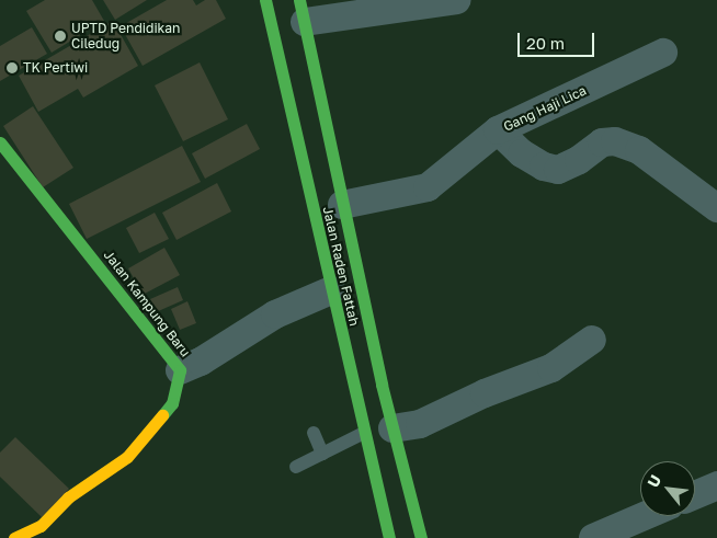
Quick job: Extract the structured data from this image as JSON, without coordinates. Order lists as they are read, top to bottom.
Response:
{
  "streets": {
    "main road": ["Jalan Raden Fattah", "Jalan Kampung Baru"],
    "street": ["Gang Haji Lica"]
  },
  "crossings": [
    ["Gang Haji Lica", "Jalan Raden Fattah"]
  ],
  "places": ["UPTD Pendidikan Ciledug", "TK Pertiwi"],
  "scale_bar": "20 m",
  "north": "top left"
}
